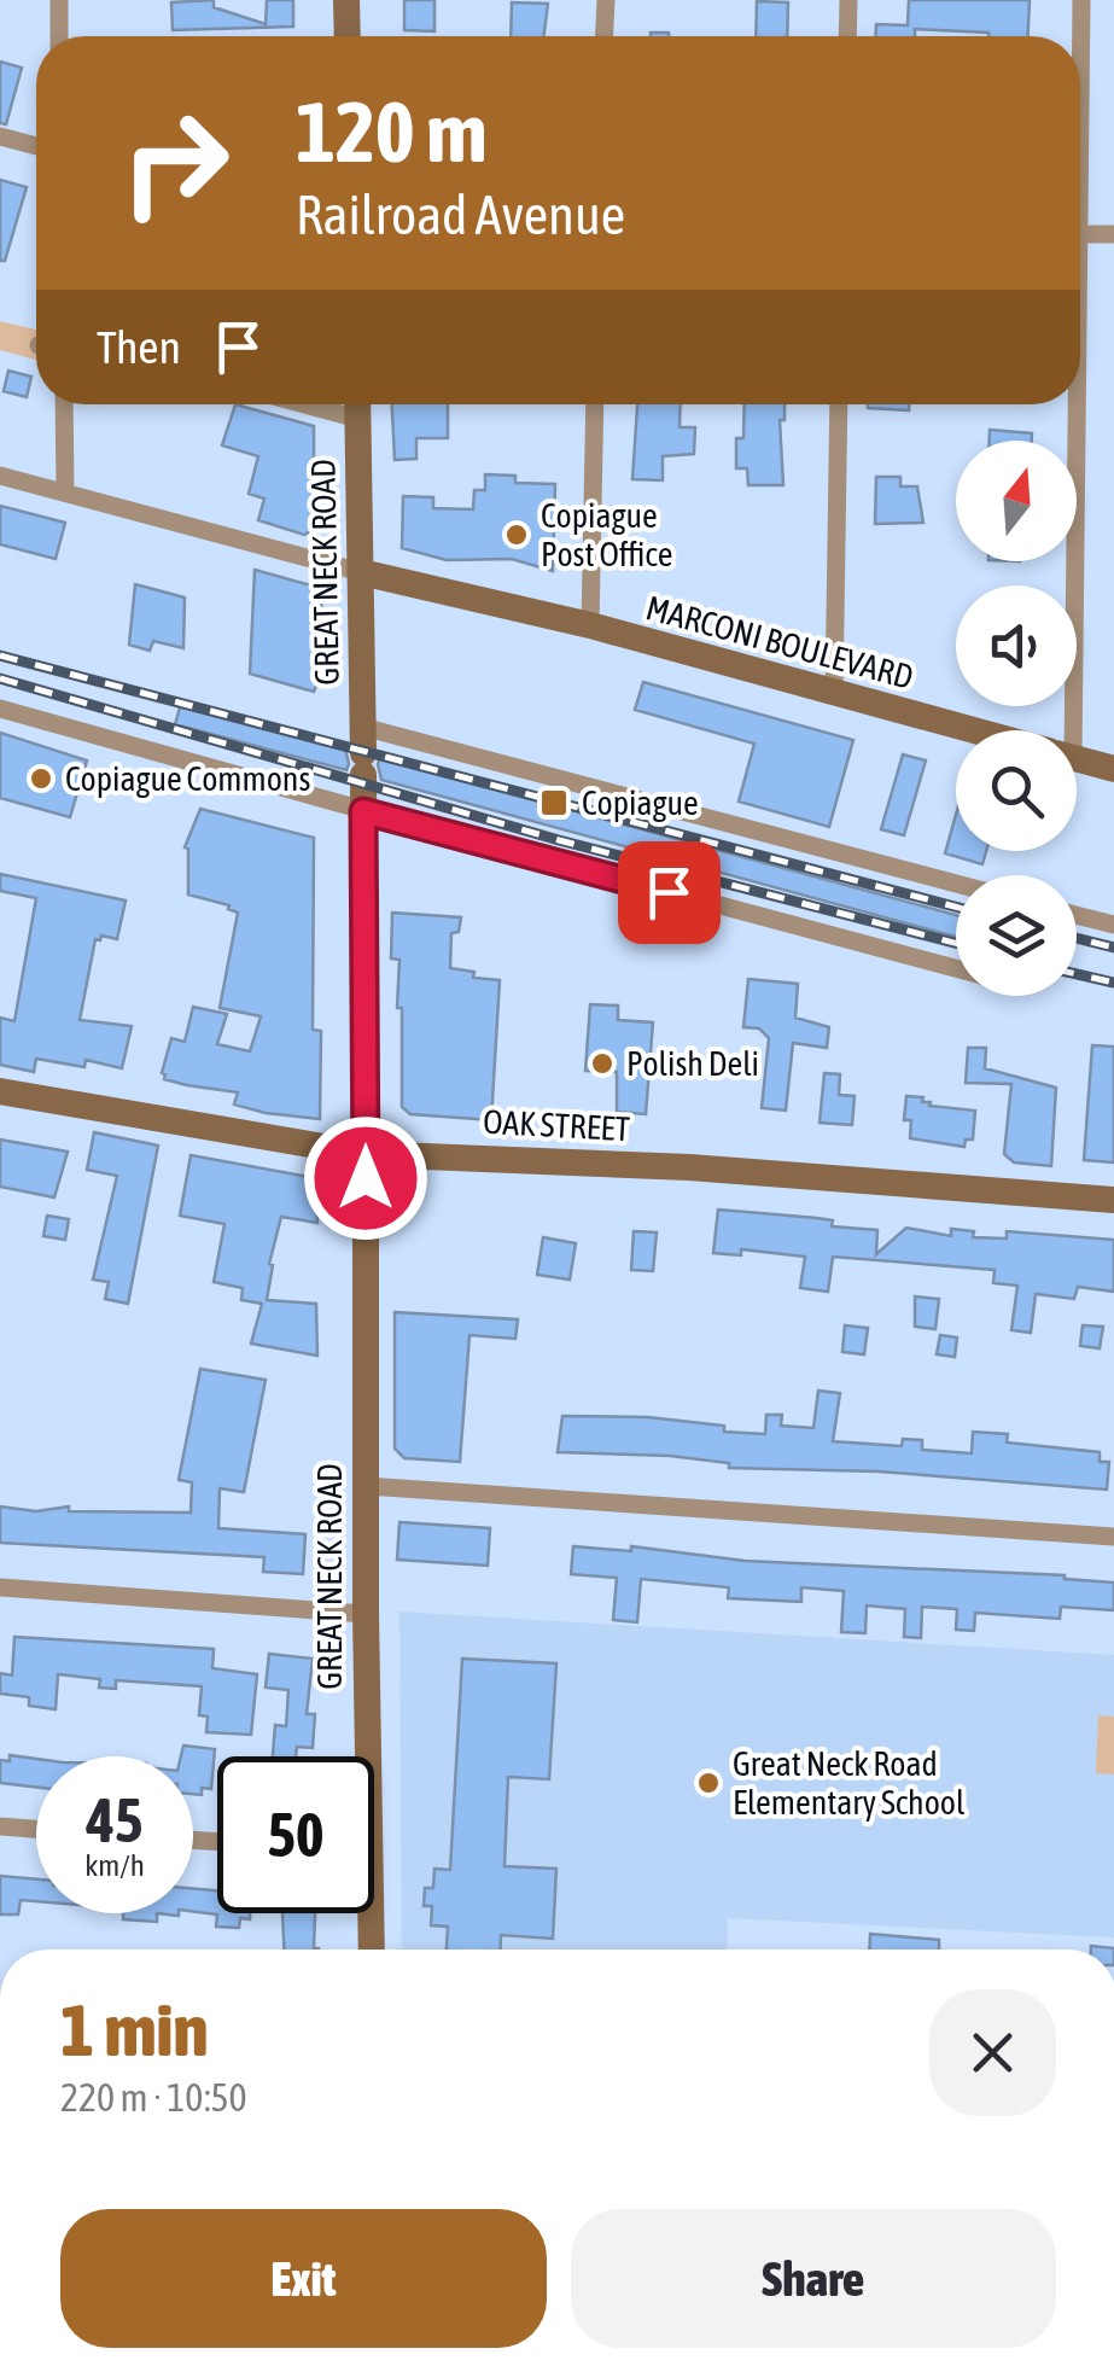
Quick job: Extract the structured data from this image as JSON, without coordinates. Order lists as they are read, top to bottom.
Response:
{
  "streets": {
    "main road": ["GREAT NECK ROAD", "MARCONI BOULEVARD", "OAK STREET"]
  },
  "crossings": [
    ["GREAT NECK ROAD", "MARCONI BOULEVARD"],
    ["GREAT NECK ROAD", "OAK STREET"]
  ],
  "places": {
    "other": [
      "Copiague Post Office",
      "Copiague Commons",
      "Polish Deli",
      "Great Neck Road Elementary School"
    ],
    "transit": ["Copiague"]
  },
  "north": "top",
  "page": {
    "turn": ["120 m", "Railroad Avenue"],
    "then": "Then",
    "speed": "45 km/h",
    "limit": "50",
    "heading": ["1 min", "220 m · 10:50"],
    "buttons": ["Exit", "Share"]
  }
}
